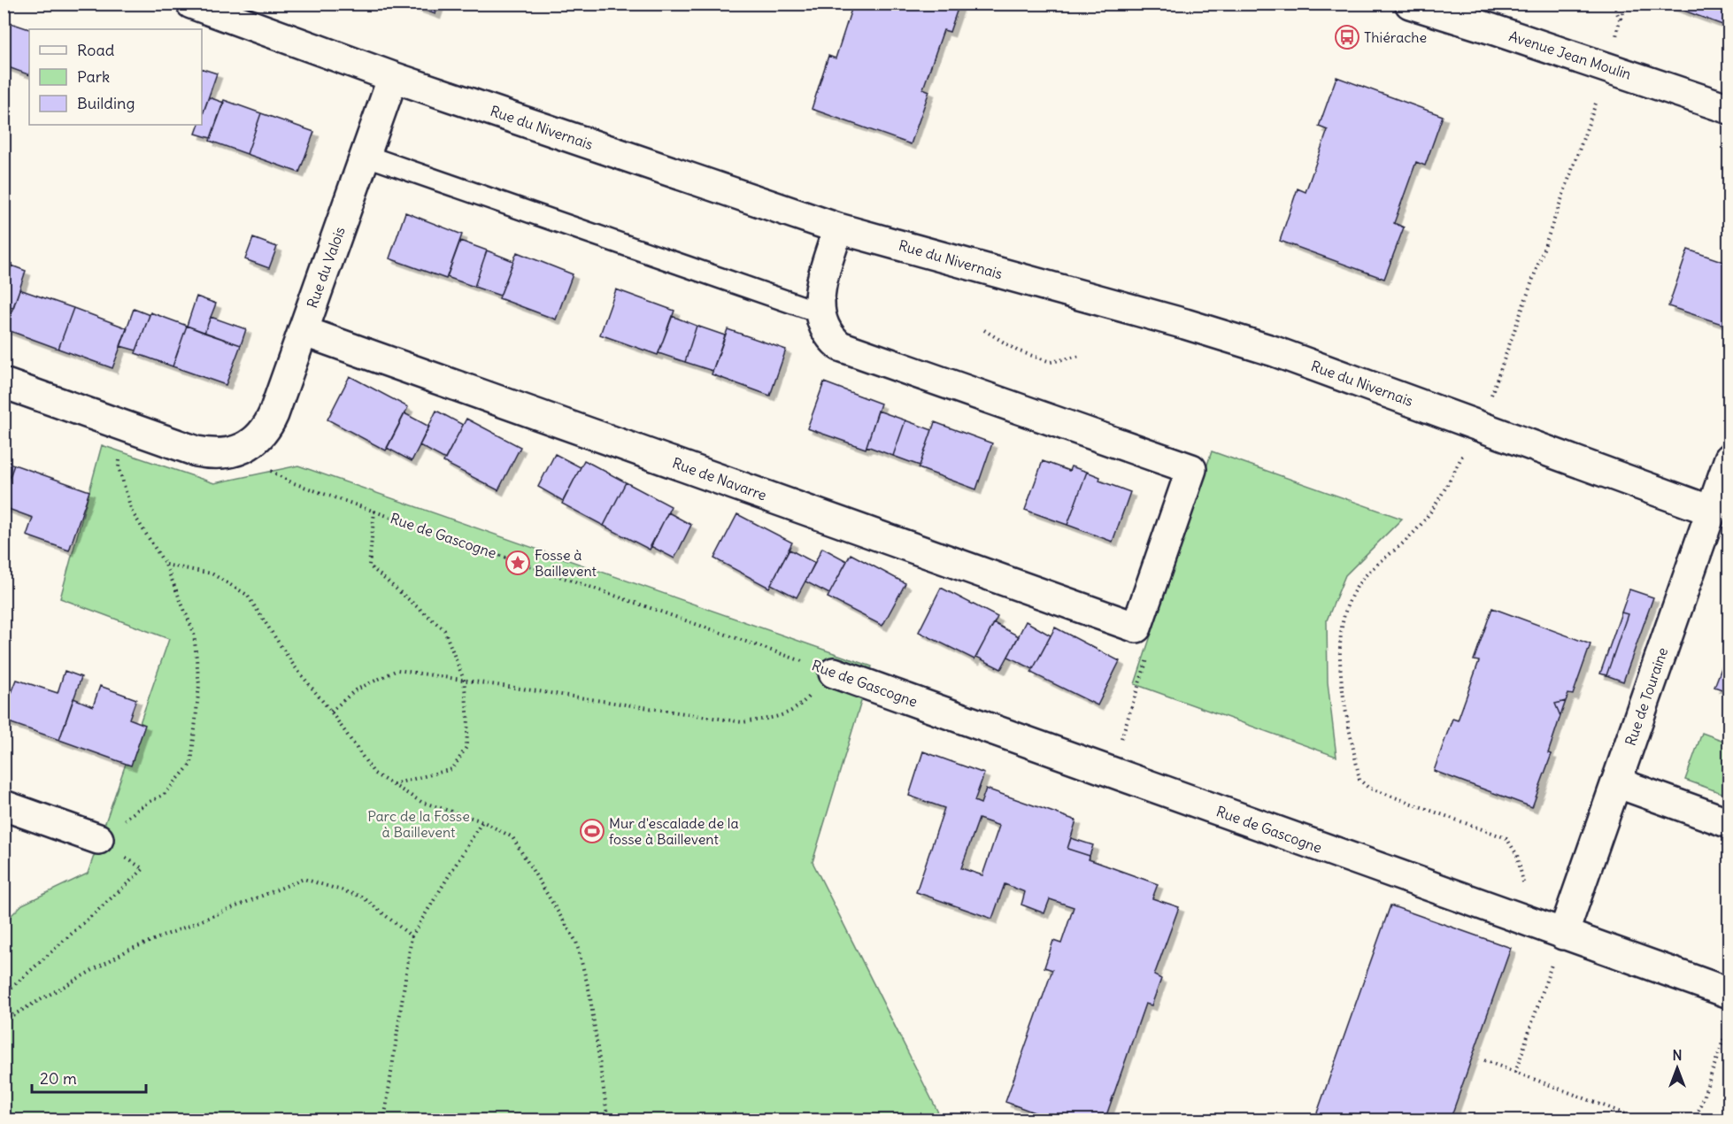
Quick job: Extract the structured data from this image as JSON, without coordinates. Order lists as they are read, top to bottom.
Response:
{
  "streets": {
    "street": [
      "Avenue Jean Moulin",
      "Rue du Nivernais",
      "Rue du Valois",
      "Rue de Navarre",
      "Rue de Gascogne",
      "Rue de Touraine"
    ]
  },
  "crossings": [
    ["Rue du Nivernais", "Rue du Valois"],
    ["Rue du Nivernais", "Rue de Touraine"],
    ["Rue du Valois", "Rue de Navarre"],
    ["Rue du Valois", "Rue de Gascogne"],
    ["Rue de Gascogne", "Rue de Touraine"]
  ],
  "parks": ["Parc de la Fosse à Baillevent"],
  "places": {
    "bus stop": ["Thiérache"],
    "place": ["Fosse à Baillevent"],
    "sports": ["Mur d'escalade de la fosse à Baillevent"]
  },
  "legend": ["Road", "Park", "Building"],
  "scale_bar": "20 m",
  "north": "top"
}
